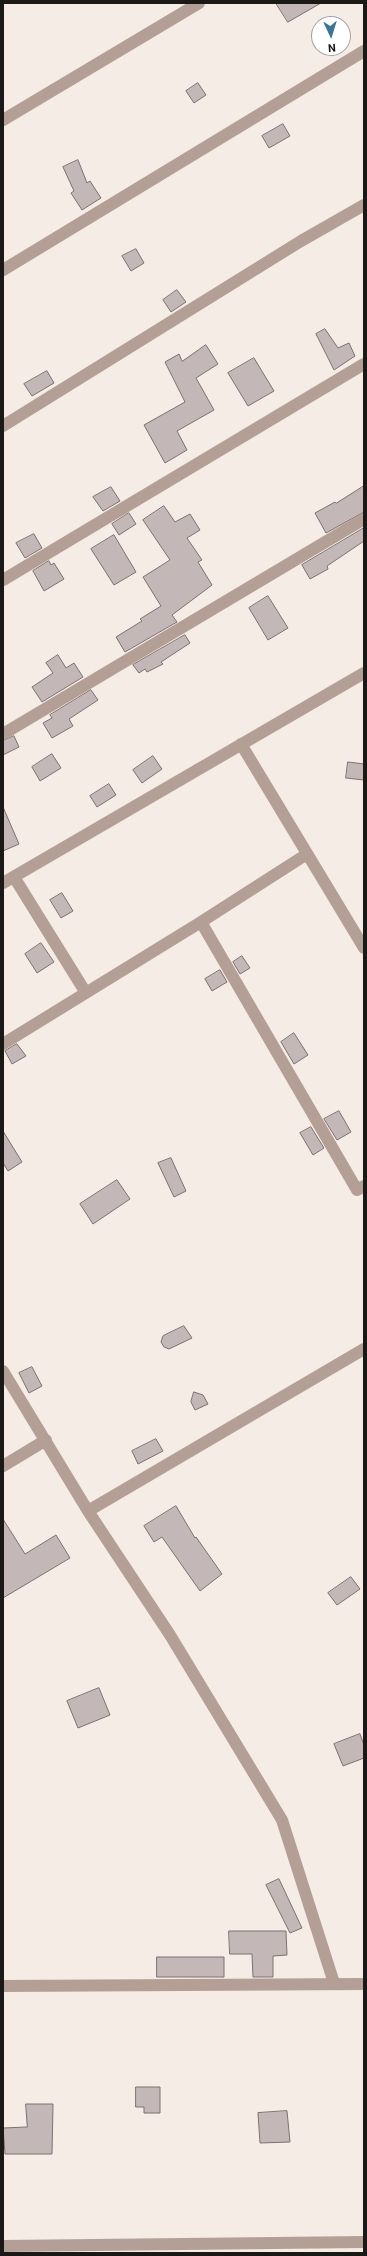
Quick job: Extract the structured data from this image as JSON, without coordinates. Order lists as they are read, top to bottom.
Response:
{
  "north": "bottom"
}
